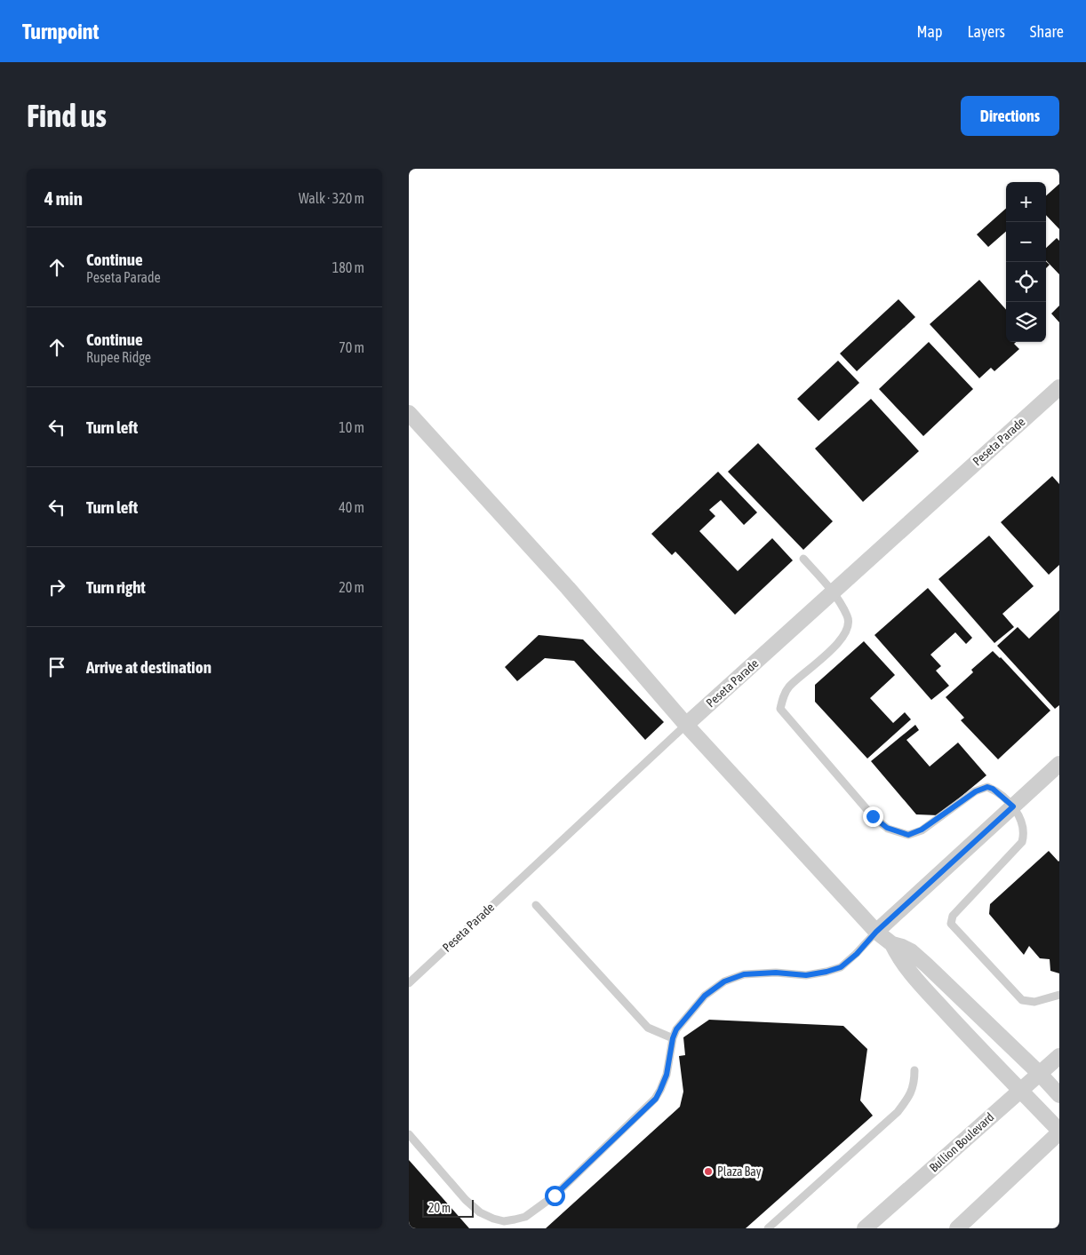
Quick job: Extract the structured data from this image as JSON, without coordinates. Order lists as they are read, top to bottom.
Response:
{
  "streets": {
    "street": ["Peseta Parade", "Bullion Boulevard"]
  },
  "places": ["Plaza Bay"],
  "scale_bar": "20 m",
  "page": {
    "header": "Turnpoint",
    "nav": ["Map", "Layers", "Share"],
    "buttons": "Directions",
    "title": "Find us",
    "heading": ["4 min", "Walk · 320 m"],
    "map_buttons": ["+", "−"],
    "list": [
      ["Continue", "Peseta Parade", "180 m"],
      ["Continue", "Rupee Ridge", "70 m"],
      ["Turn left", "10 m"],
      ["Turn left", "40 m"],
      ["Turn right", "20 m"],
      "Arrive at destination"
    ],
    "scale": "20 m"
  }
}
